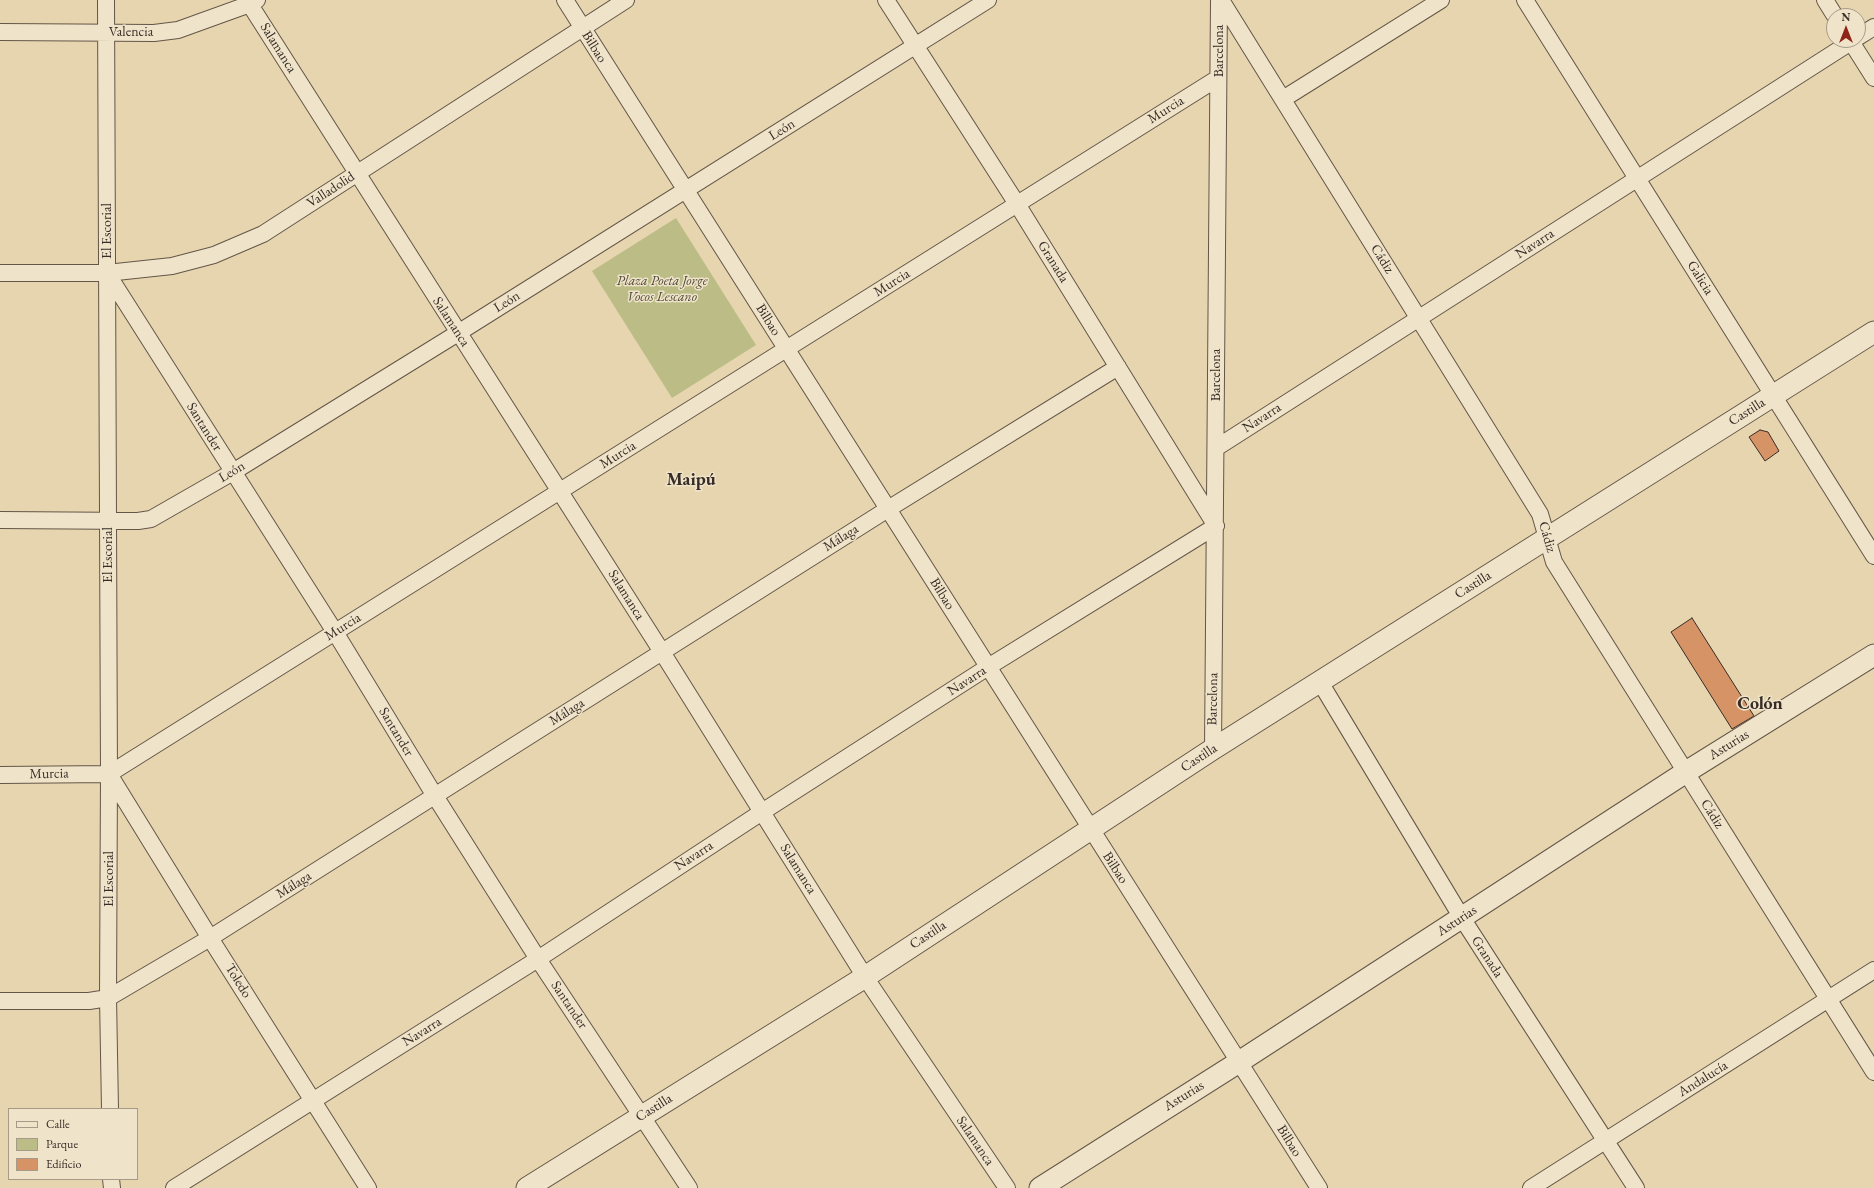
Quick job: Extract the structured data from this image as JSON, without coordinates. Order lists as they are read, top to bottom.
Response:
{
  "streets": {
    "street": [
      "Valencia",
      "Bilbao",
      "Salamanca",
      "Barcelona",
      "Murcia",
      "León",
      "Valladolid",
      "El Escorial",
      "Navarra",
      "Cádiz",
      "Granada",
      "Galicia",
      "Castilla",
      "Santander",
      "Málaga",
      "Asturias",
      "Toledo",
      "Andalucía"
    ]
  },
  "crossings": [
    ["Valencia", "Salamanca"],
    ["Valencia", "El Escorial"],
    ["Bilbao", "Murcia"],
    ["Bilbao", "León"],
    ["Bilbao", "Valladolid"],
    ["Bilbao", "Navarra"],
    ["Bilbao", "Castilla"],
    ["Bilbao", "Málaga"],
    ["Bilbao", "Asturias"],
    ["Salamanca", "Murcia"],
    ["Salamanca", "León"],
    ["Salamanca", "Valladolid"],
    ["Salamanca", "Navarra"],
    ["Salamanca", "Castilla"],
    ["Salamanca", "Málaga"],
    ["Barcelona", "Murcia"],
    ["Barcelona", "Navarra"],
    ["Barcelona", "Cádiz"],
    ["Barcelona", "Granada"],
    ["Barcelona", "Castilla"],
    ["Murcia", "El Escorial"],
    ["Murcia", "Granada"],
    ["Murcia", "Santander"],
    ["Murcia", "Toledo"],
    ["León", "El Escorial"],
    ["León", "Granada"],
    ["León", "Santander"],
    ["Valladolid", "El Escorial"],
    ["Valladolid", "Santander"],
    ["El Escorial", "Santander"],
    ["El Escorial", "Málaga"],
    ["El Escorial", "Toledo"],
    ["Navarra", "Cádiz"],
    ["Navarra", "Granada"],
    ["Navarra", "Galicia"],
    ["Navarra", "Santander"],
    ["Navarra", "Toledo"],
    ["Cádiz", "Castilla"],
    ["Cádiz", "Asturias"],
    ["Cádiz", "Andalucía"],
    ["Granada", "Castilla"],
    ["Granada", "Málaga"],
    ["Granada", "Asturias"],
    ["Granada", "Andalucía"],
    ["Galicia", "Castilla"],
    ["Castilla", "Santander"],
    ["Santander", "Málaga"],
    ["Málaga", "Toledo"]
  ],
  "districts": ["Maipú", "Colón"],
  "parks": ["Plaza Poeta Jorge Vocos Lescano"],
  "legend": ["Calle", "Parque", "Edificio"],
  "north": "top"
}
